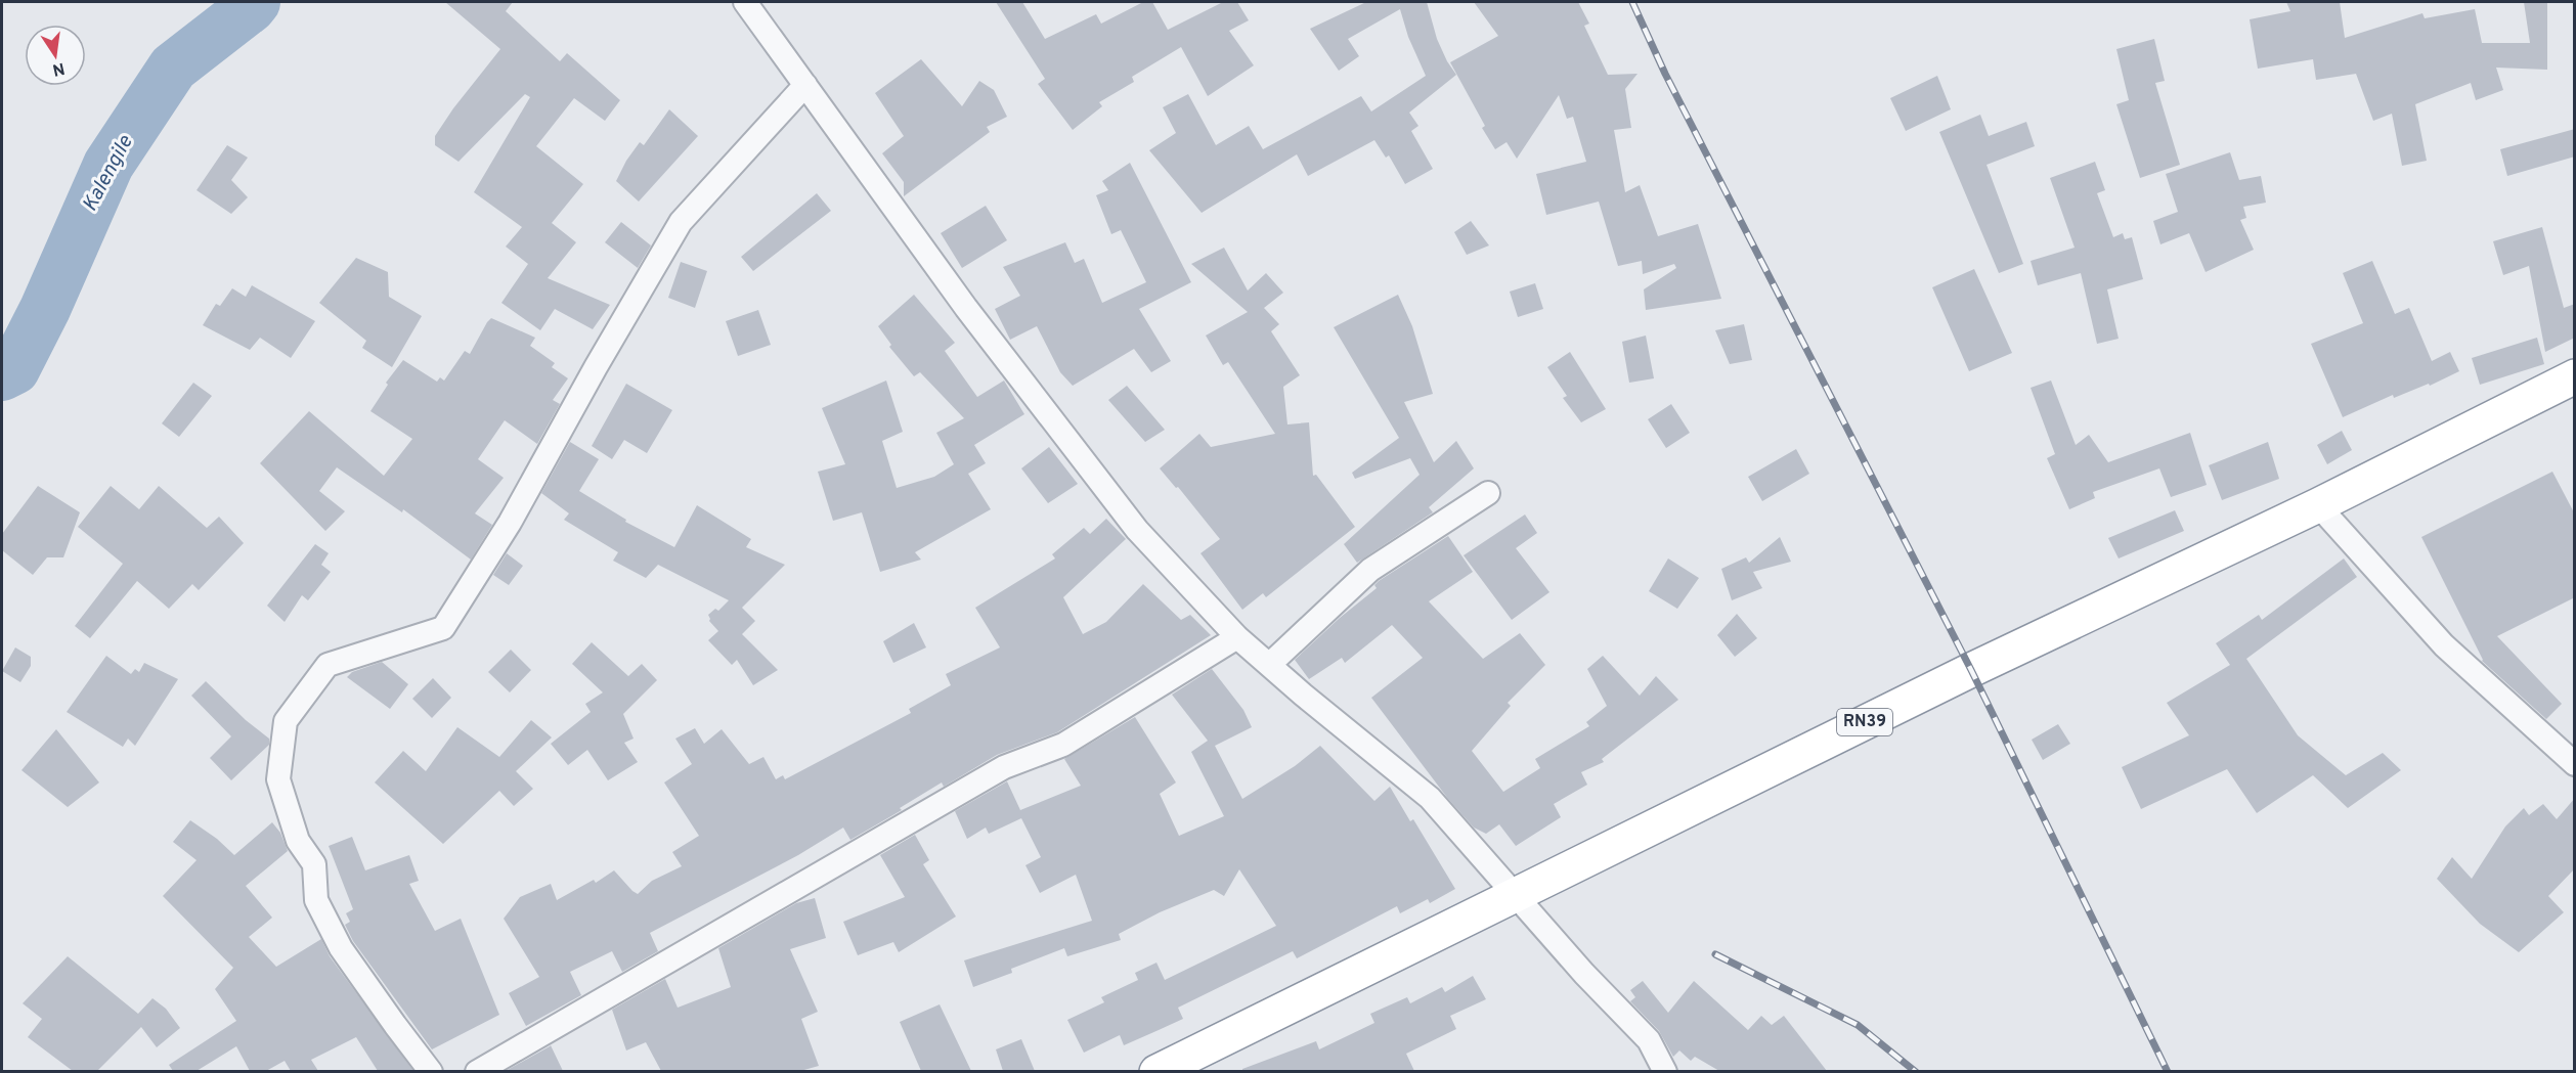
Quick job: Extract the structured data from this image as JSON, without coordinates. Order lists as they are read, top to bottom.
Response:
{
  "streets": {
    "highway": ["RN39"]
  },
  "water": ["Kalengile"],
  "north": "bottom"
}
